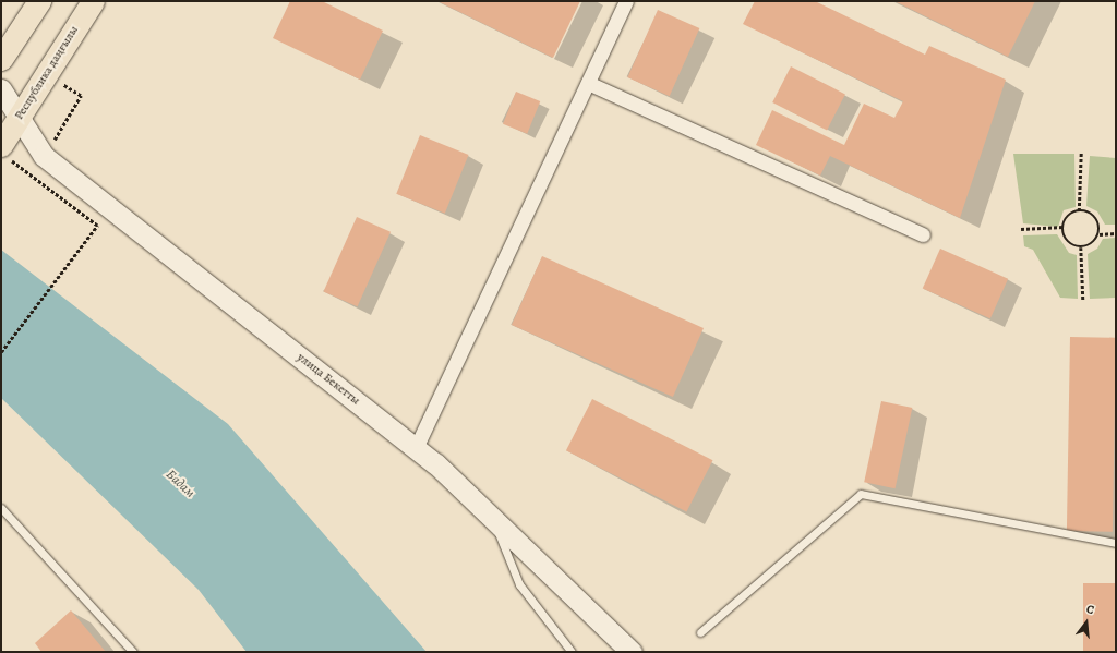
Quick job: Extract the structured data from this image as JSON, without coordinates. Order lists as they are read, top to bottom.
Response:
{
  "streets": {
    "main road": ["Республика даңғылы"],
    "street": ["улица Бекетты"]
  },
  "crossings": [
    ["Республика даңғылы", "улица Бекетты"]
  ],
  "water": ["Бадам"],
  "north": "top"
}
